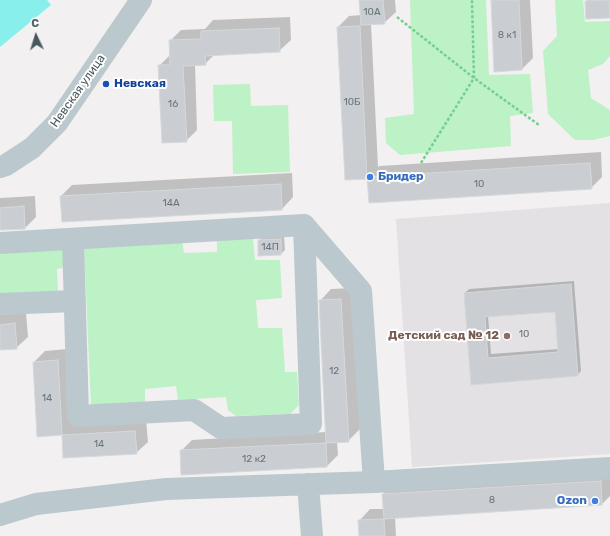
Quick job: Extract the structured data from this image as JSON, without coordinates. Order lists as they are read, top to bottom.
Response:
{
  "streets": {
    "street": ["Невская улица"]
  },
  "places": [
    "Невская",
    "Бридер",
    "Детский сад № 12",
    "Ozon"
  ],
  "house_numbers": [
    "10А",
    "8 к1",
    "10Б",
    "16",
    "10",
    "14А",
    "14П",
    "10",
    "12",
    "14",
    "14",
    "12 к2",
    "8"
  ],
  "north": "top"
}
